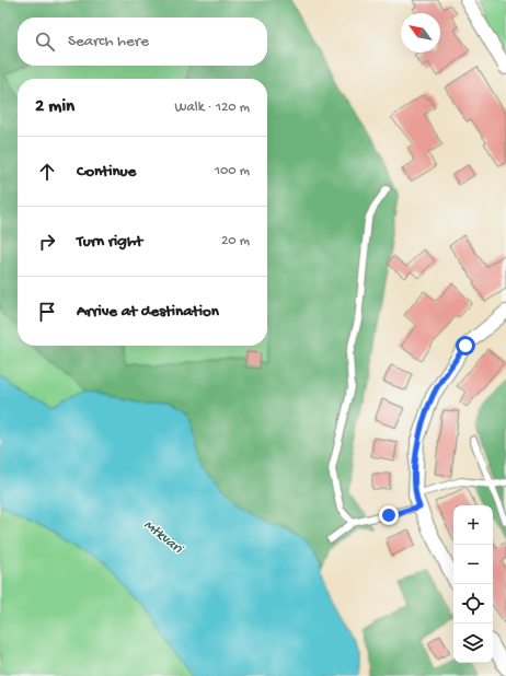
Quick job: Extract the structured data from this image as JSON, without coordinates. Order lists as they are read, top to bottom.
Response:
{
  "water": ["Mtkvari"],
  "north": "top left",
  "page": {
    "search": "Search here",
    "heading": ["2 min", "Walk · 120 m"],
    "list": [
      ["Continue", "100 m"],
      ["Turn right", "20 m"],
      "Arrive at destination"
    ],
    "map_buttons": ["+", "−"]
  }
}
